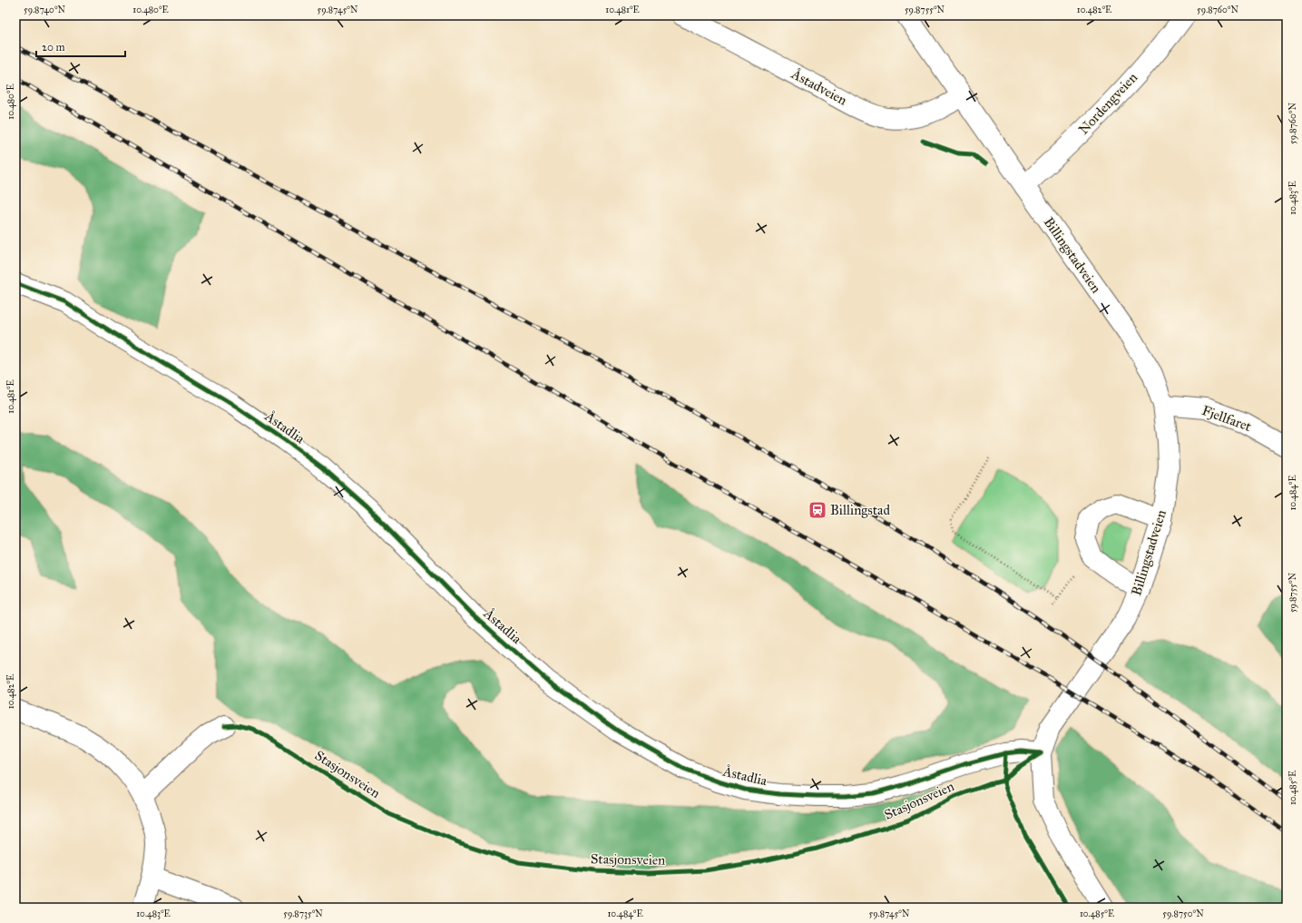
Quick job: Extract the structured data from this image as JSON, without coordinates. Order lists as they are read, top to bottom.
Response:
{
  "streets": {
    "street": [
      "Åstadveien",
      "Nordengveien",
      "Billingstadveien",
      "Fjellfaret",
      "Åstadlia"
    ],
    "cycle path": ["Stasjonsveien"]
  },
  "crossings": [
    ["Åstadveien", "Billingstadveien"],
    ["Nordengveien", "Billingstadveien"],
    ["Billingstadveien", "Fjellfaret"],
    ["Billingstadveien", "Åstadlia"]
  ],
  "places": {
    "station": ["Billingstad"]
  },
  "scale_bar": "20 m",
  "coordinates": [
    "59.8740°N",
    "10.480°E",
    "59.8745°N",
    "10.481°E",
    "59.8755°N",
    "10.482°E",
    "59.8760°N",
    "10.483°E",
    "10.484°E",
    "10.485°E",
    "59.8735°N",
    "59.8750°N"
  ]
}
